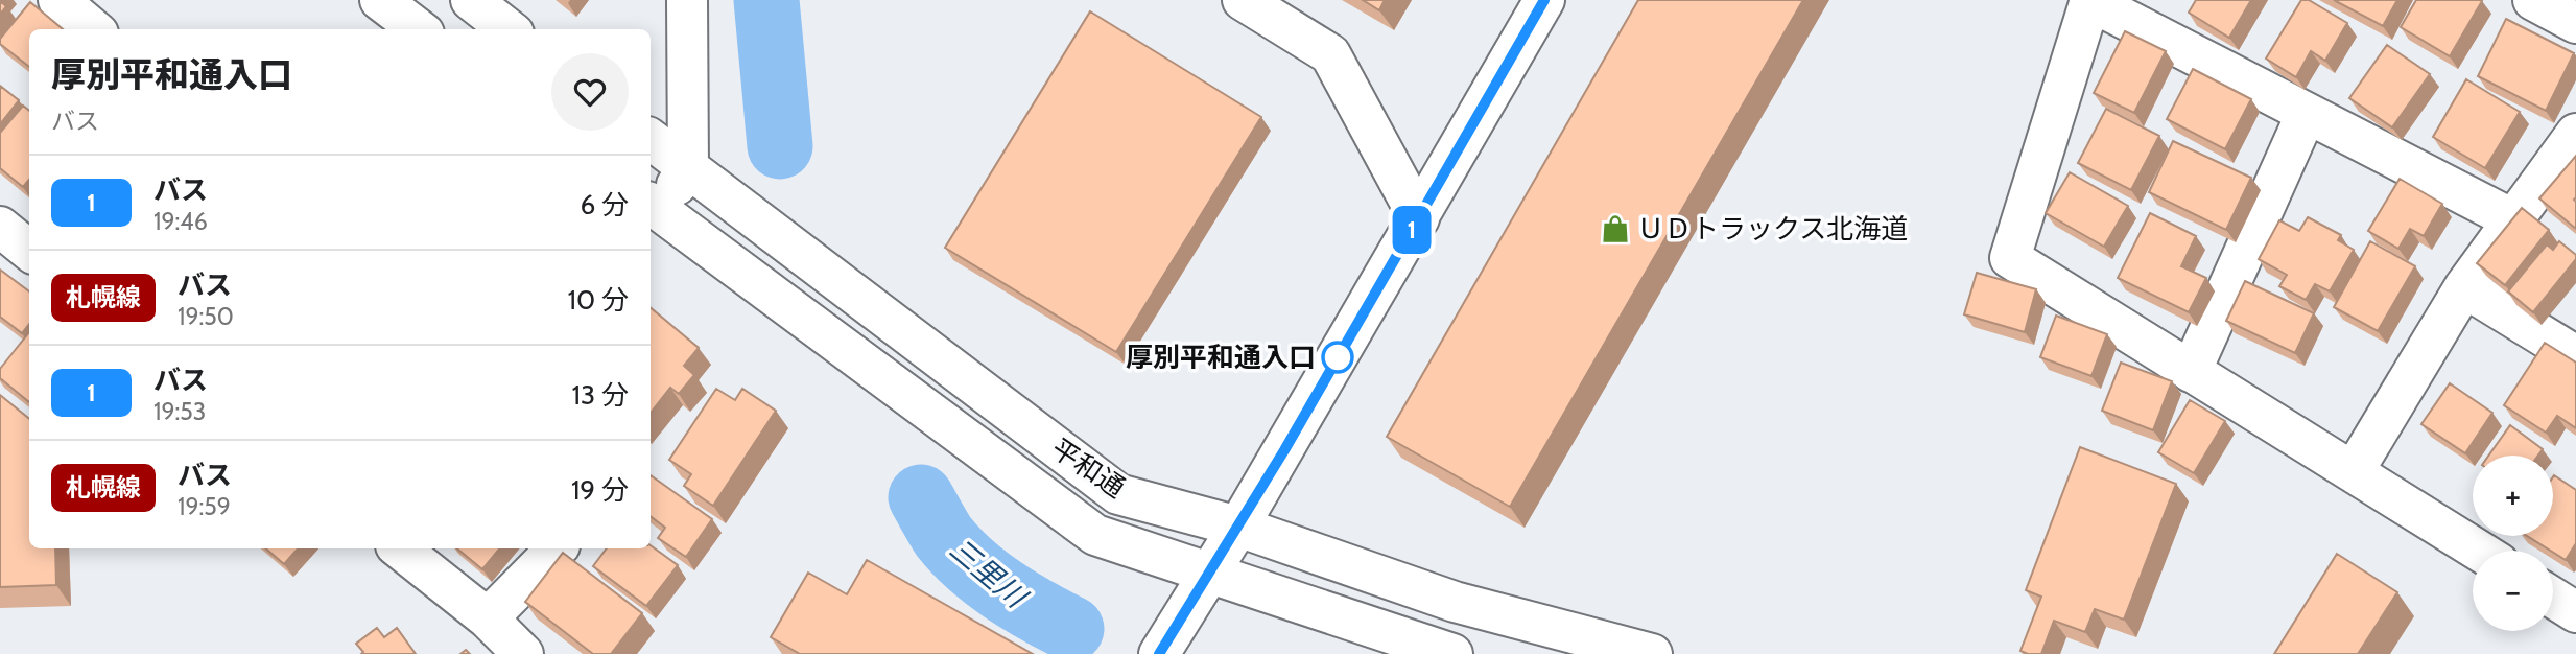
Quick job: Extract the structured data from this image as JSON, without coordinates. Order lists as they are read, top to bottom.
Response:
{
  "streets": {
    "main road": ["平和通"]
  },
  "water": ["三里川"],
  "places": {
    "shop": ["ＵＤトラックス北海道"],
    "other": ["厚別平和通入口"]
  },
  "lines": ["bus line 1"],
  "page": {
    "on_map": "1",
    "heading": ["厚別平和通入口", "バス"],
    "list": [
      {
        "mark": "1",
        "name": "バス",
        "note": "19:46",
        "value": "6 分"
      },
      {
        "mark": "札幌線",
        "name": "バス",
        "note": "19:50",
        "value": "10 分"
      },
      {
        "mark": "1",
        "name": "バス",
        "note": "19:53",
        "value": "13 分"
      },
      {
        "mark": "札幌線",
        "name": "バス",
        "note": "19:59",
        "value": "19 分"
      }
    ],
    "map_buttons": ["+", "−"]
  }
}
